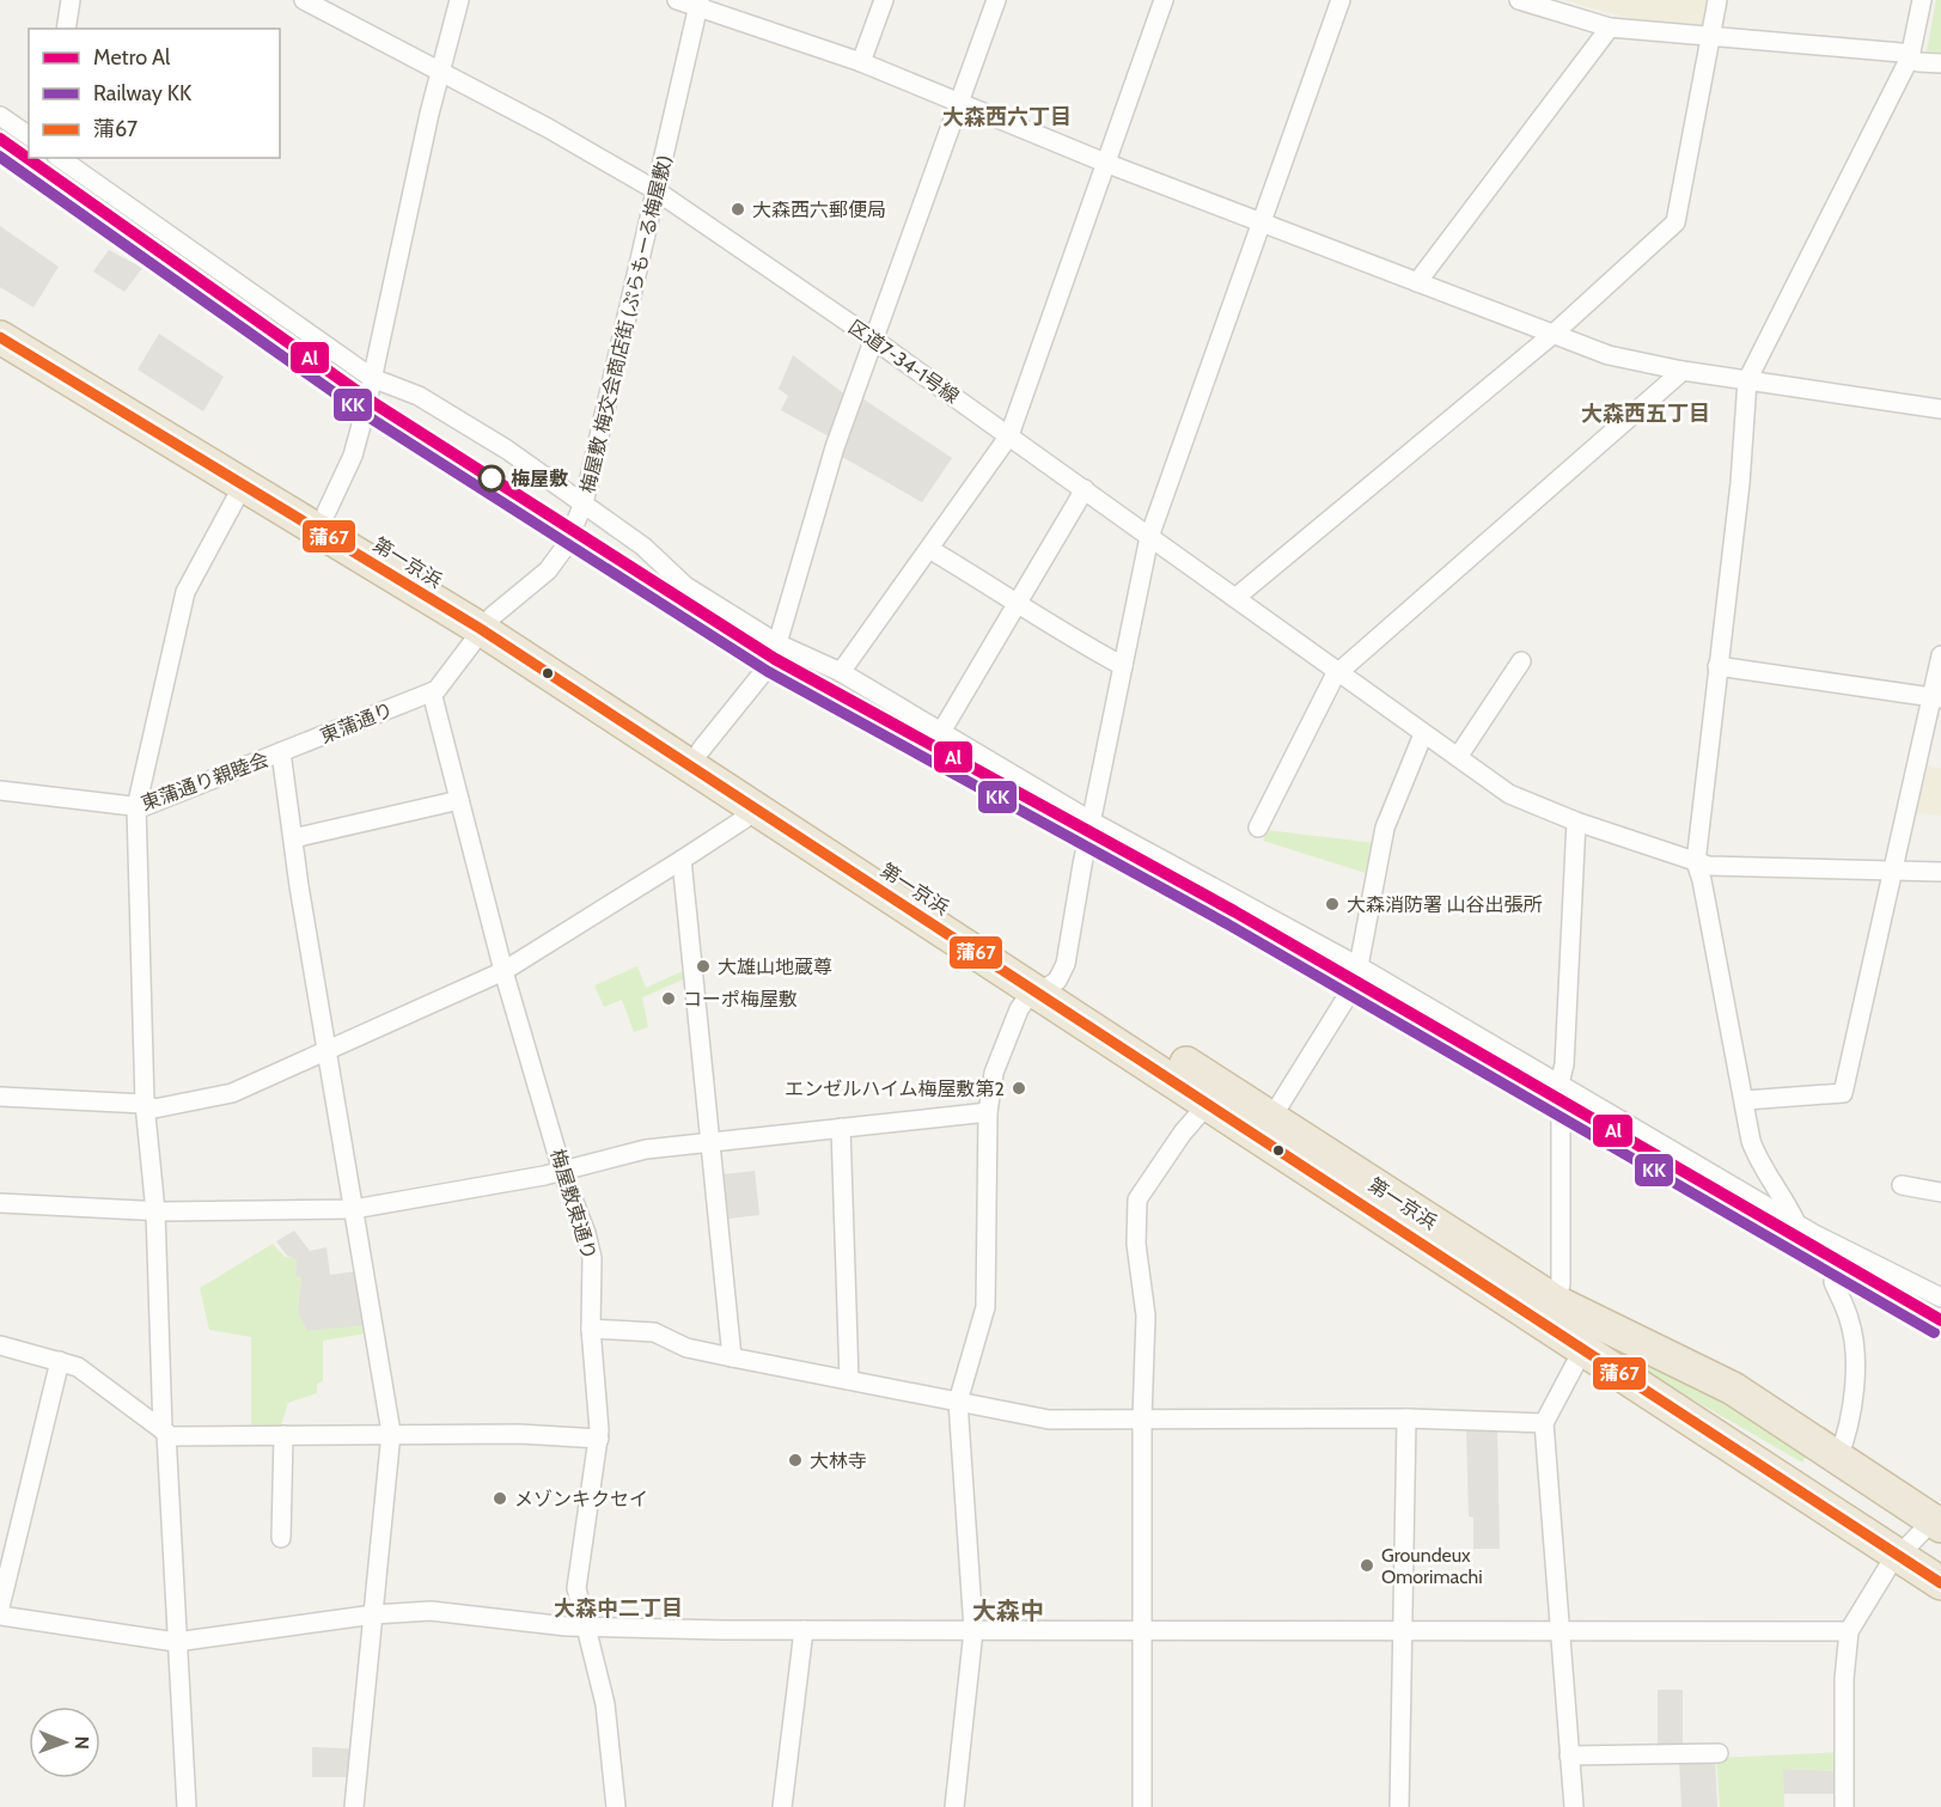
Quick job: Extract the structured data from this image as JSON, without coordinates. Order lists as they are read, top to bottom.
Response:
{
  "streets": {
    "highway": ["第一京浜"],
    "street": [
      "梅屋敷 梅交会商店街 (ぷらもーる梅屋敷)",
      "区道7-34-1号線",
      "東蒲通り",
      "東蒲通り親睦会",
      "梅屋敷東通り"
    ]
  },
  "crossings": [
    ["梅屋敷 梅交会商店街 (ぷらもーる梅屋敷)", "区道7-34-1号線"],
    ["梅屋敷 梅交会商店街 (ぷらもーる梅屋敷)", "第一京浜"],
    ["東蒲通り", "東蒲通り親睦会"],
    ["東蒲通り", "梅屋敷東通り"]
  ],
  "districts": [
    "大森西六丁目",
    "大森西五丁目",
    "大森中二丁目",
    "大森中"
  ],
  "places": [
    "大森西六郵便局",
    "梅屋敷",
    "大森消防署 山谷出張所",
    "大雄山地蔵尊",
    "コーポ梅屋敷",
    "エンゼルハイム梅屋敷第2",
    "大林寺",
    "メゾンキクセイ",
    "Groundeux Omorimachi"
  ],
  "lines": ["metro line Al", "rail line KK", "transit line 蒲67"],
  "legend": ["Metro Al", "Railway KK", "蒲67"],
  "north": "right"
}
